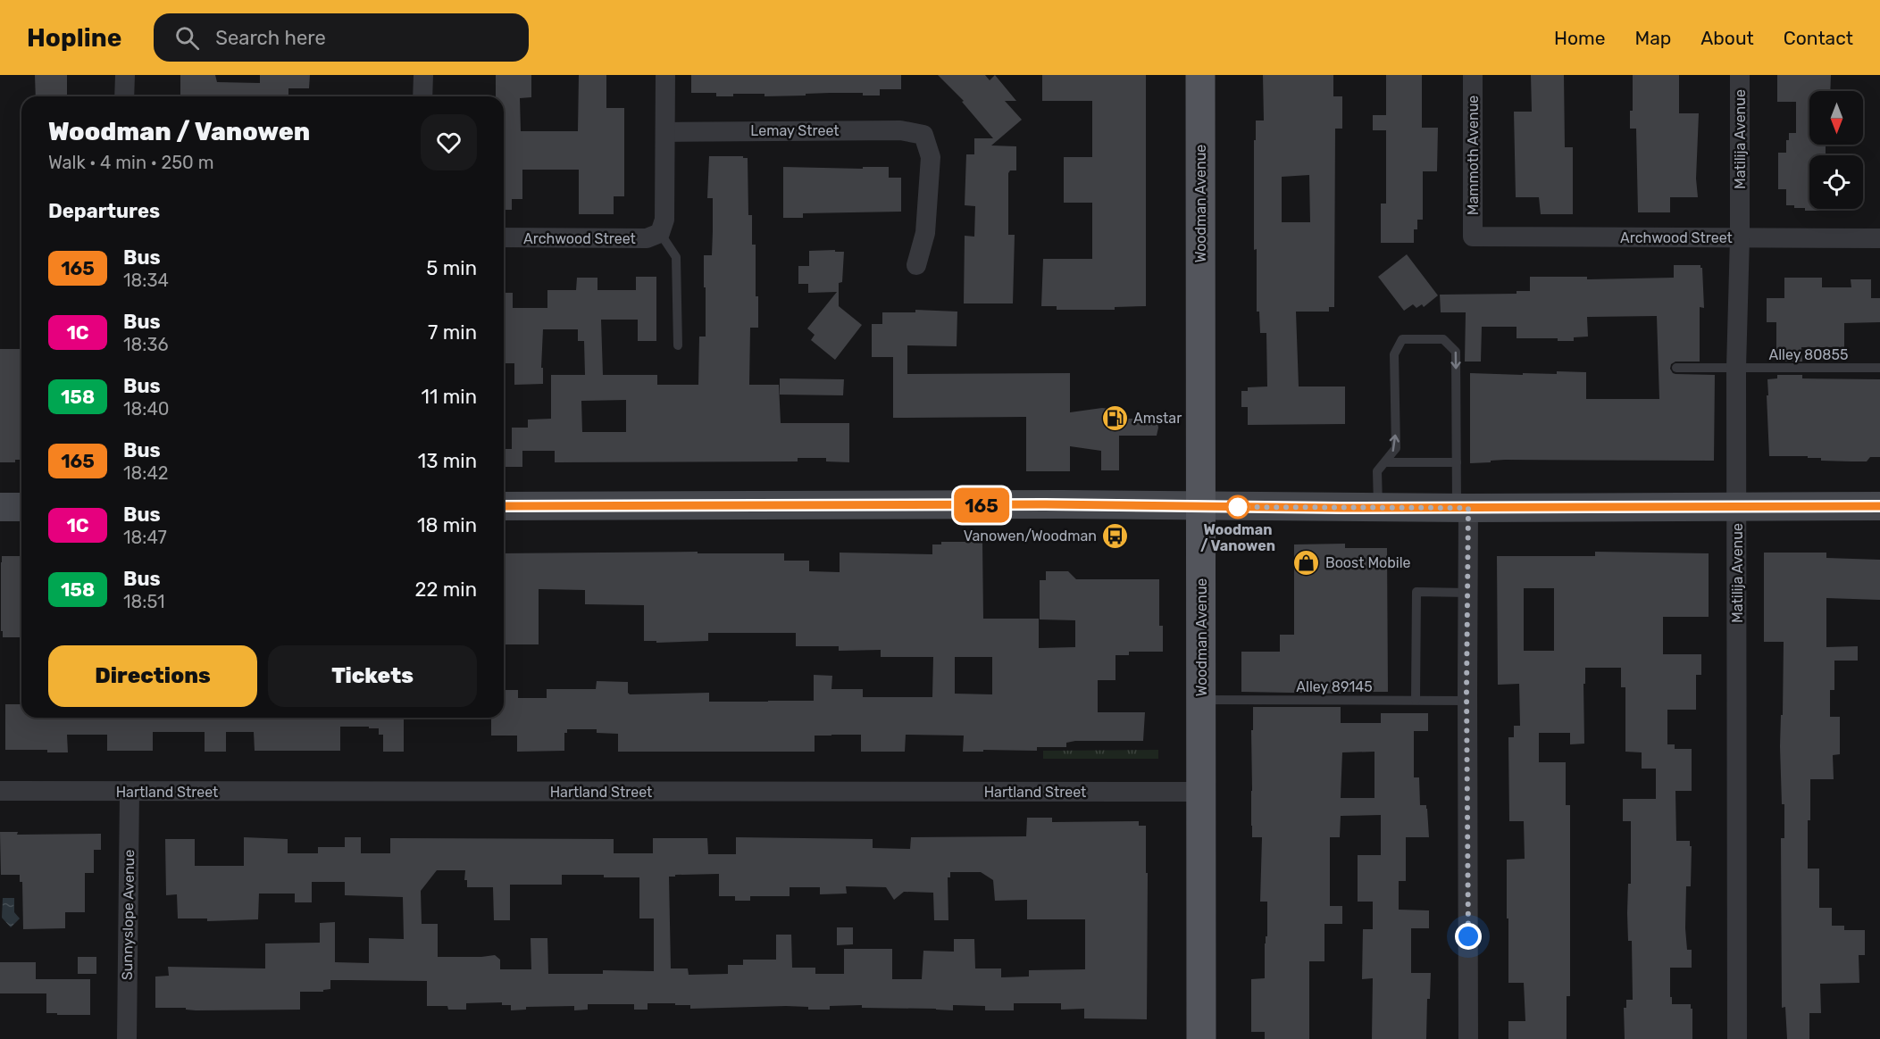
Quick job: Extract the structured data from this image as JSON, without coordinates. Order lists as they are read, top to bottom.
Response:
{
  "streets": {
    "main road": ["Woodman Avenue"],
    "street": [
      "Lemay Street",
      "Matilija Avenue",
      "Mammoth Avenue",
      "Archwood Street",
      "Hartland Street",
      "Sunnyslope Avenue"
    ],
    "lane": ["Alley 80855", "Alley 89145"]
  },
  "crossings": [
    ["Matilija Avenue", "Archwood Street"],
    ["Matilija Avenue", "Alley 80855"],
    ["Mammoth Avenue", "Archwood Street"],
    ["Woodman Avenue", "Alley 89145"],
    ["Woodman Avenue", "Hartland Street"],
    ["Hartland Street", "Sunnyslope Avenue"]
  ],
  "places": {
    "fuel station": ["Amstar"],
    "other": ["Woodman / Vanowen"],
    "bus stop": ["Vanowen/Woodman"],
    "shop": ["Boost Mobile"]
  },
  "lines": ["bus line 165"],
  "north": "bottom",
  "page": {
    "header": "Hopline",
    "search": "Search here",
    "nav": [
      "Home",
      "Map",
      "About",
      "Contact"
    ],
    "on_map": "165",
    "heading": [
      ["Woodman / Vanowen", "Walk · 4 min · 250 m"],
      "Departures"
    ],
    "list": [
      {
        "mark": "165",
        "name": "Bus",
        "note": "18:34",
        "value": "5 min"
      },
      {
        "mark": "1C",
        "name": "Bus",
        "note": "18:36",
        "value": "7 min"
      },
      {
        "mark": "158",
        "name": "Bus",
        "note": "18:40",
        "value": "11 min"
      },
      {
        "mark": "165",
        "name": "Bus",
        "note": "18:42",
        "value": "13 min"
      },
      {
        "mark": "1C",
        "name": "Bus",
        "note": "18:47",
        "value": "18 min"
      },
      {
        "mark": "158",
        "name": "Bus",
        "note": "18:51",
        "value": "22 min"
      }
    ],
    "buttons": ["Directions", "Tickets"]
  }
}
